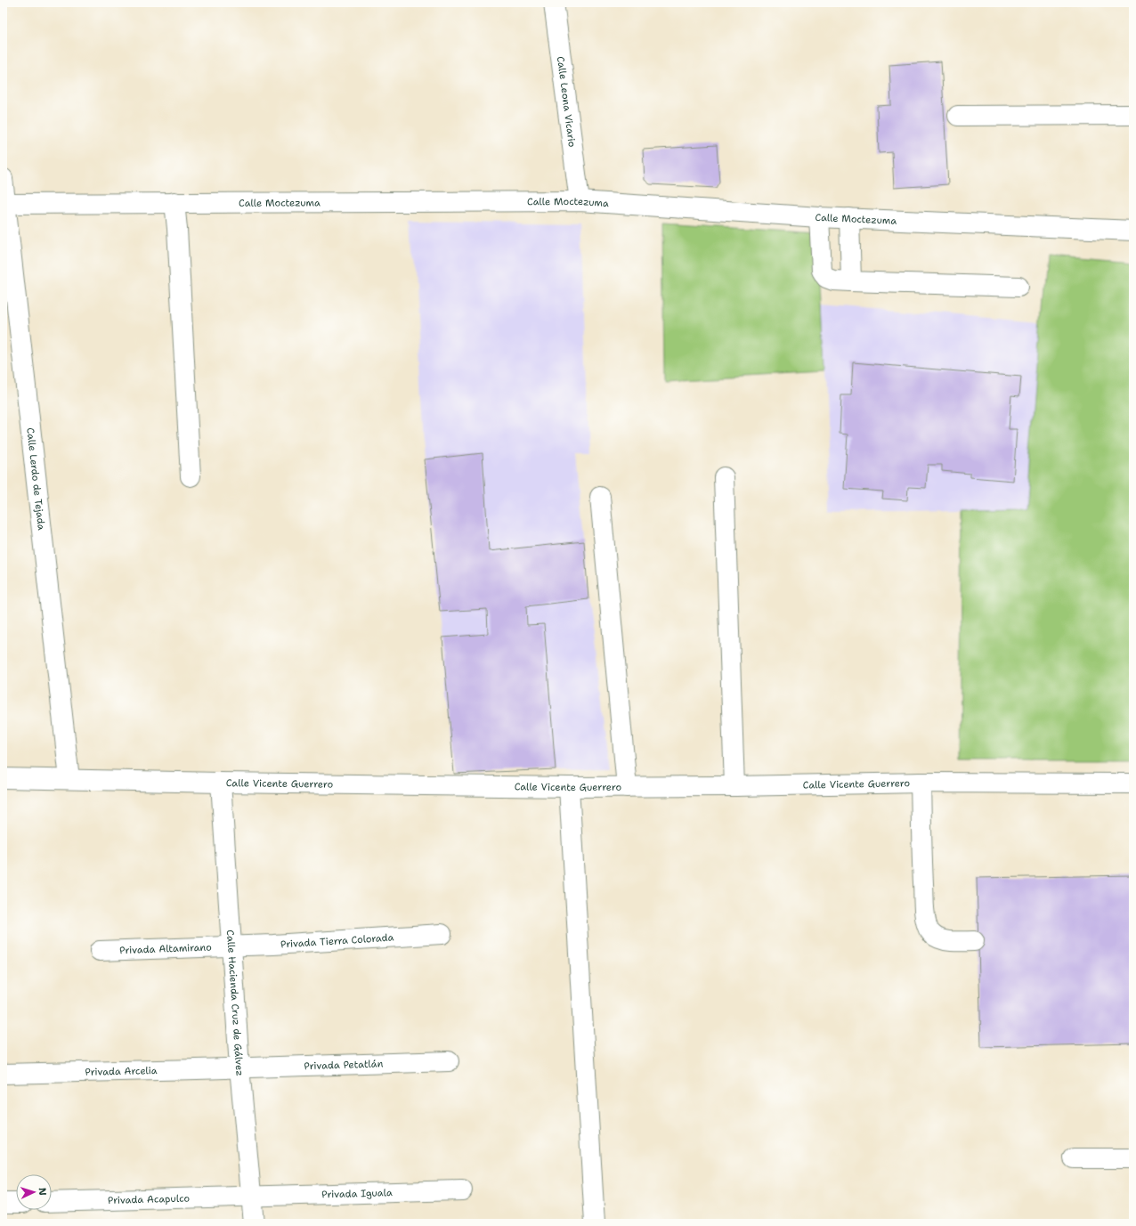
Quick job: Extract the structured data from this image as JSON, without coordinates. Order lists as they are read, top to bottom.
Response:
{
  "streets": {
    "street": [
      "Calle Leona Vicario",
      "Calle Moctezuma",
      "Calle Lerdo de Tejada",
      "Calle Vicente Guerrero",
      "Privada Tierra Colorada",
      "Privada Altamirano",
      "Calle Hacienda Cruz de Gálvez",
      "Privada Petatlán",
      "Privada Arcelia",
      "Privada Iguala",
      "Privada Acapulco"
    ]
  },
  "crossings": [
    ["Calle Leona Vicario", "Calle Moctezuma"],
    ["Calle Moctezuma", "Calle Lerdo de Tejada"],
    ["Calle Lerdo de Tejada", "Calle Vicente Guerrero"],
    ["Calle Vicente Guerrero", "Calle Hacienda Cruz de Gálvez"],
    ["Privada Tierra Colorada", "Privada Altamirano"],
    ["Privada Tierra Colorada", "Calle Hacienda Cruz de Gálvez"],
    ["Privada Altamirano", "Calle Hacienda Cruz de Gálvez"],
    ["Calle Hacienda Cruz de Gálvez", "Privada Petatlán"],
    ["Calle Hacienda Cruz de Gálvez", "Privada Arcelia"],
    ["Calle Hacienda Cruz de Gálvez", "Privada Iguala"],
    ["Calle Hacienda Cruz de Gálvez", "Privada Acapulco"],
    ["Privada Petatlán", "Privada Arcelia"],
    ["Privada Iguala", "Privada Acapulco"]
  ],
  "north": "right"
}
